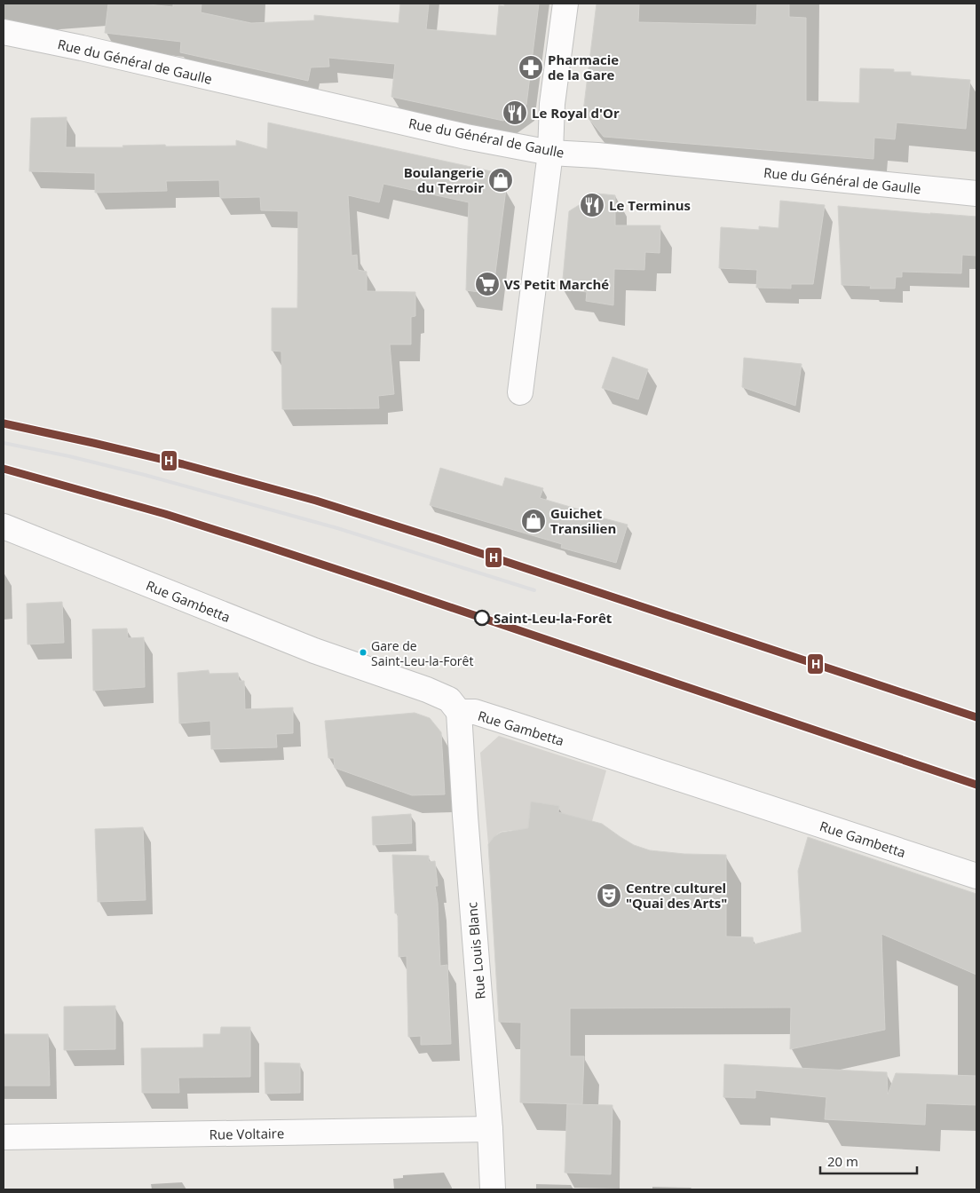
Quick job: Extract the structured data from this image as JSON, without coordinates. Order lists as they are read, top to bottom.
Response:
{
  "streets": {
    "street": [
      "Rue du Général de Gaulle",
      "Rue Gambetta",
      "Rue Louis Blanc",
      "Rue Voltaire"
    ]
  },
  "crossings": [
    ["Rue Gambetta", "Rue Louis Blanc"],
    ["Rue Louis Blanc", "Rue Voltaire"]
  ],
  "places": {
    "pharmacy": ["Pharmacie de la Gare"],
    "restaurant": ["Le Royal d'Or", "Le Terminus"],
    "shop": ["Boulangerie du Terroir", "Guichet Transilien"],
    "supermarket": ["VS Petit Marché"],
    "other": ["Saint-Leu-la-Forêt", "Gare de Saint-Leu-la-Forêt"],
    "theatre": ["Centre culturel \"Quai des Arts\""]
  },
  "lines": ["transit line H"],
  "scale_bar": "20 m"
}
